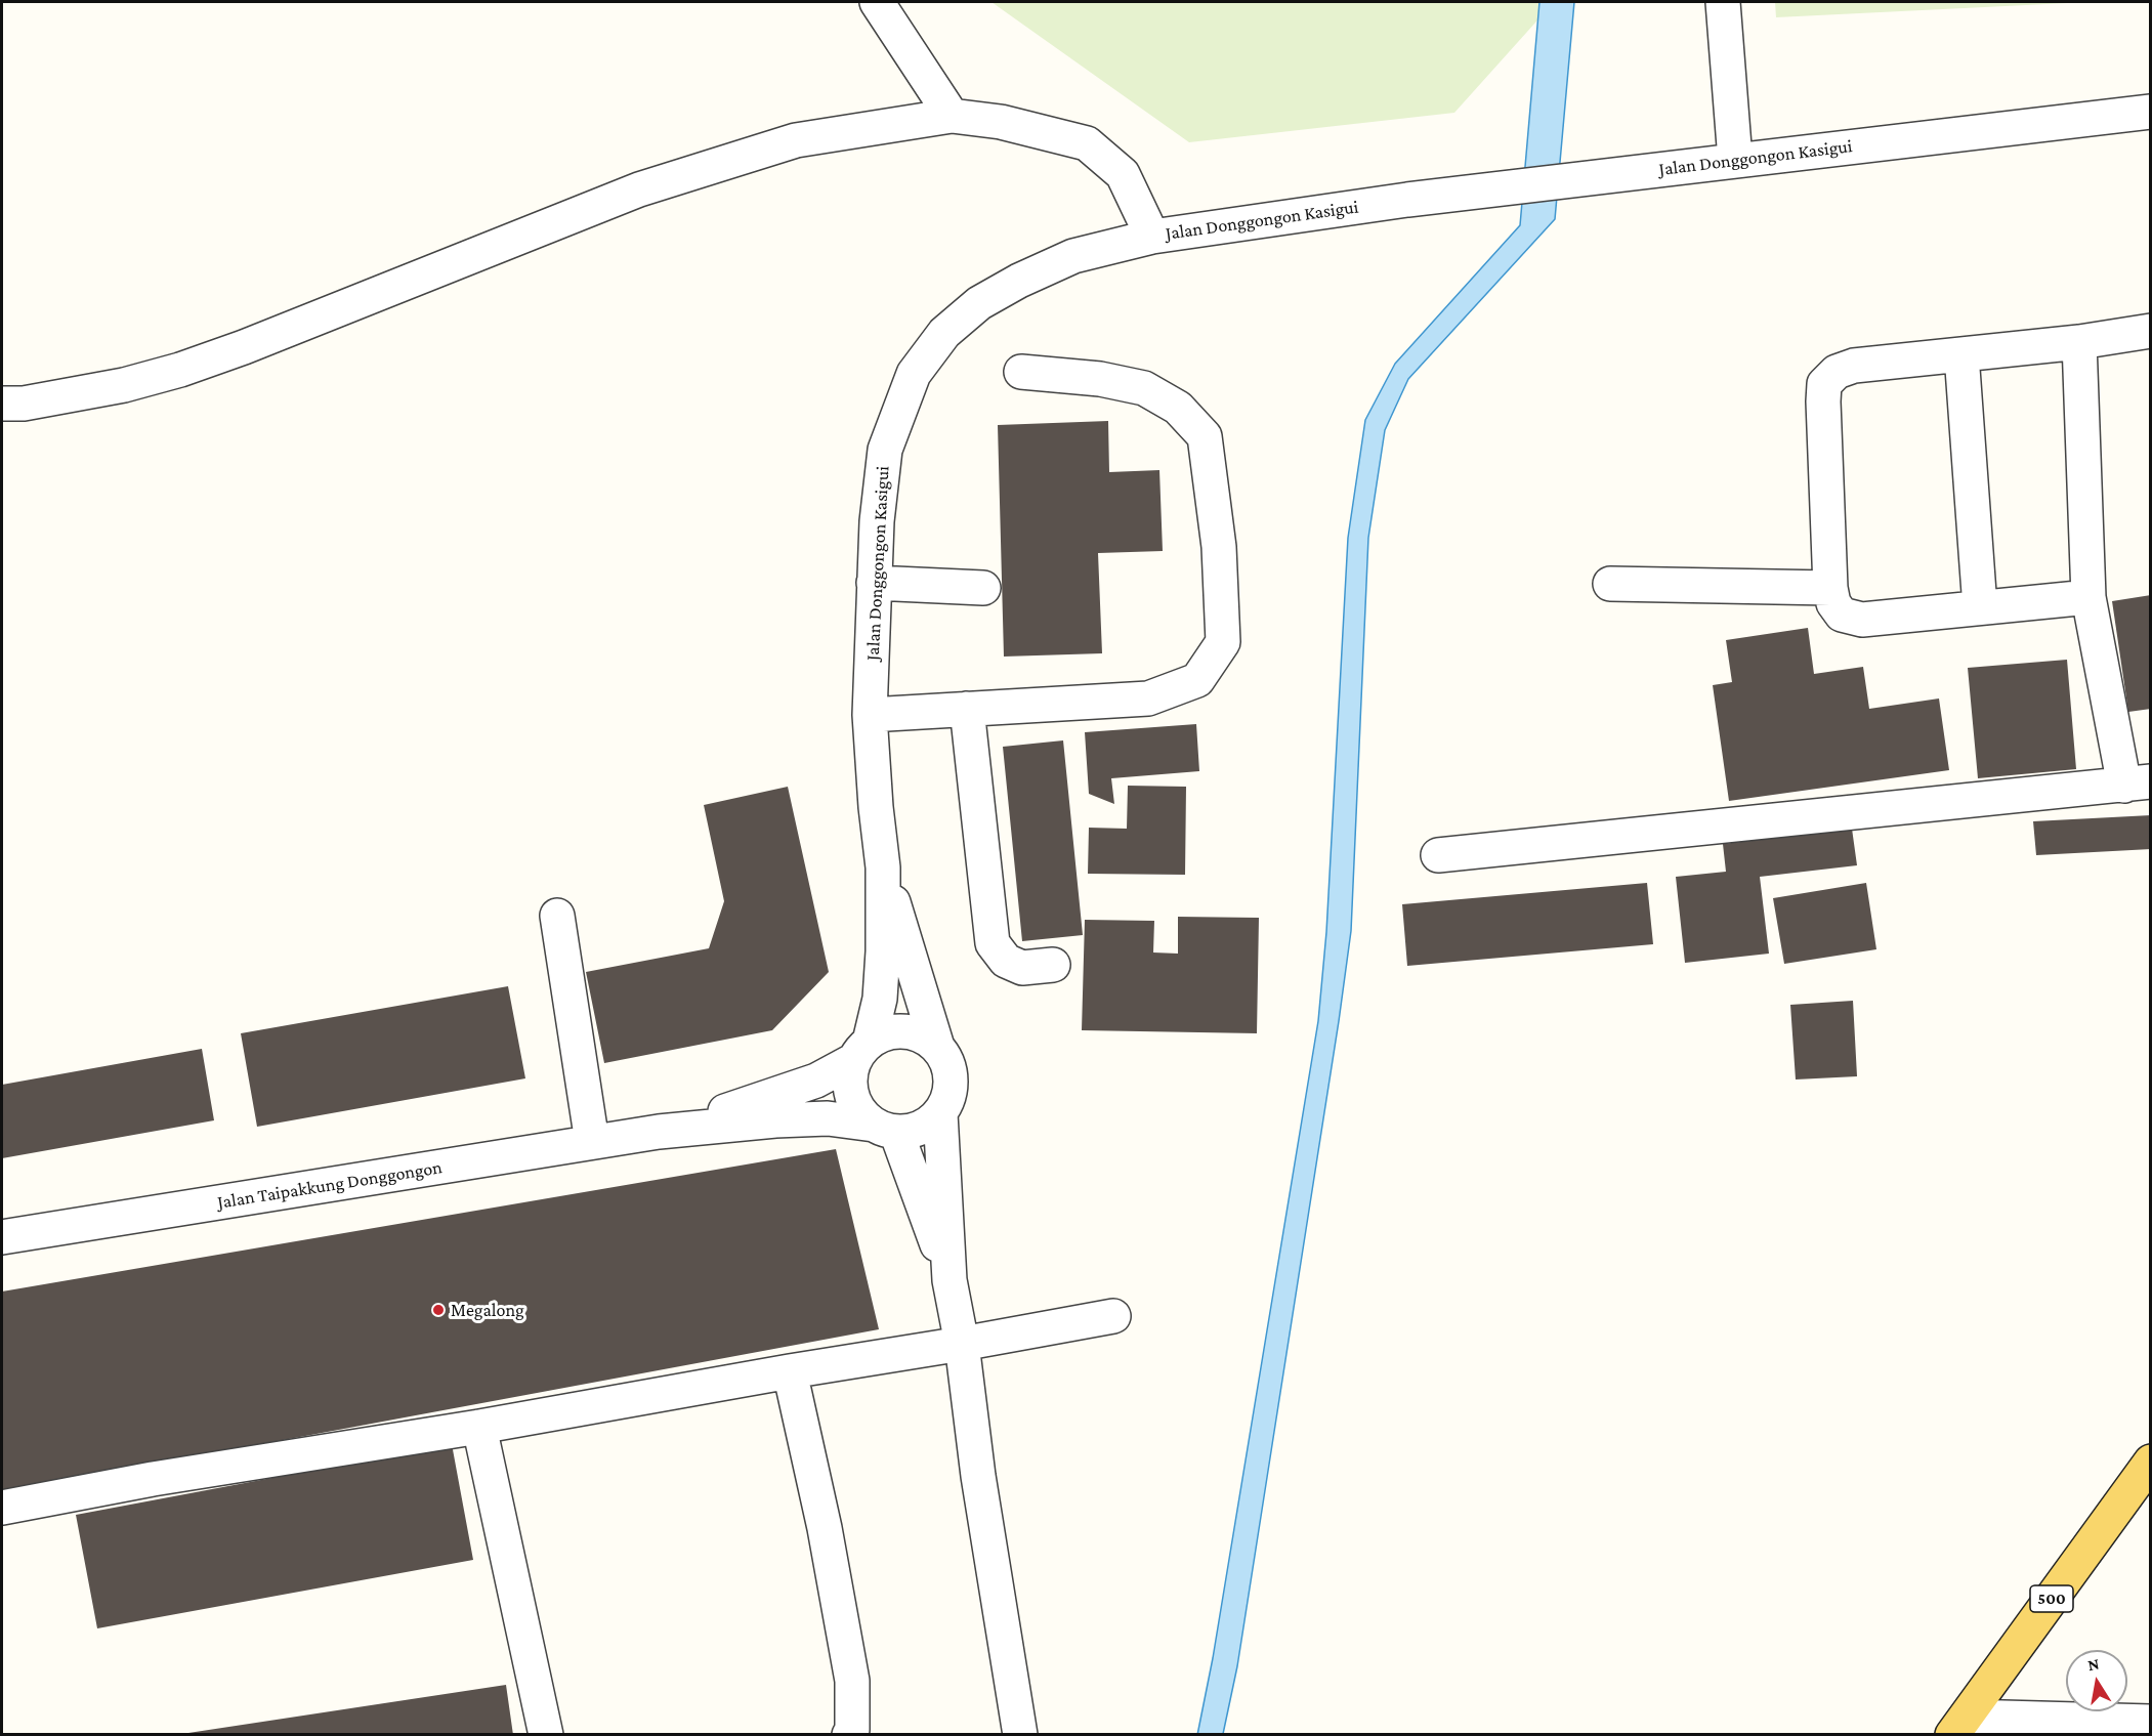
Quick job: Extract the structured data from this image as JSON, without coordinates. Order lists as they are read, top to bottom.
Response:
{
  "streets": {
    "main road": ["500"],
    "street": ["Jalan Donggongon Kasigui", "Jalan Taipakkung Donggongon"]
  },
  "places": ["Megalong"],
  "north": "top"
}
